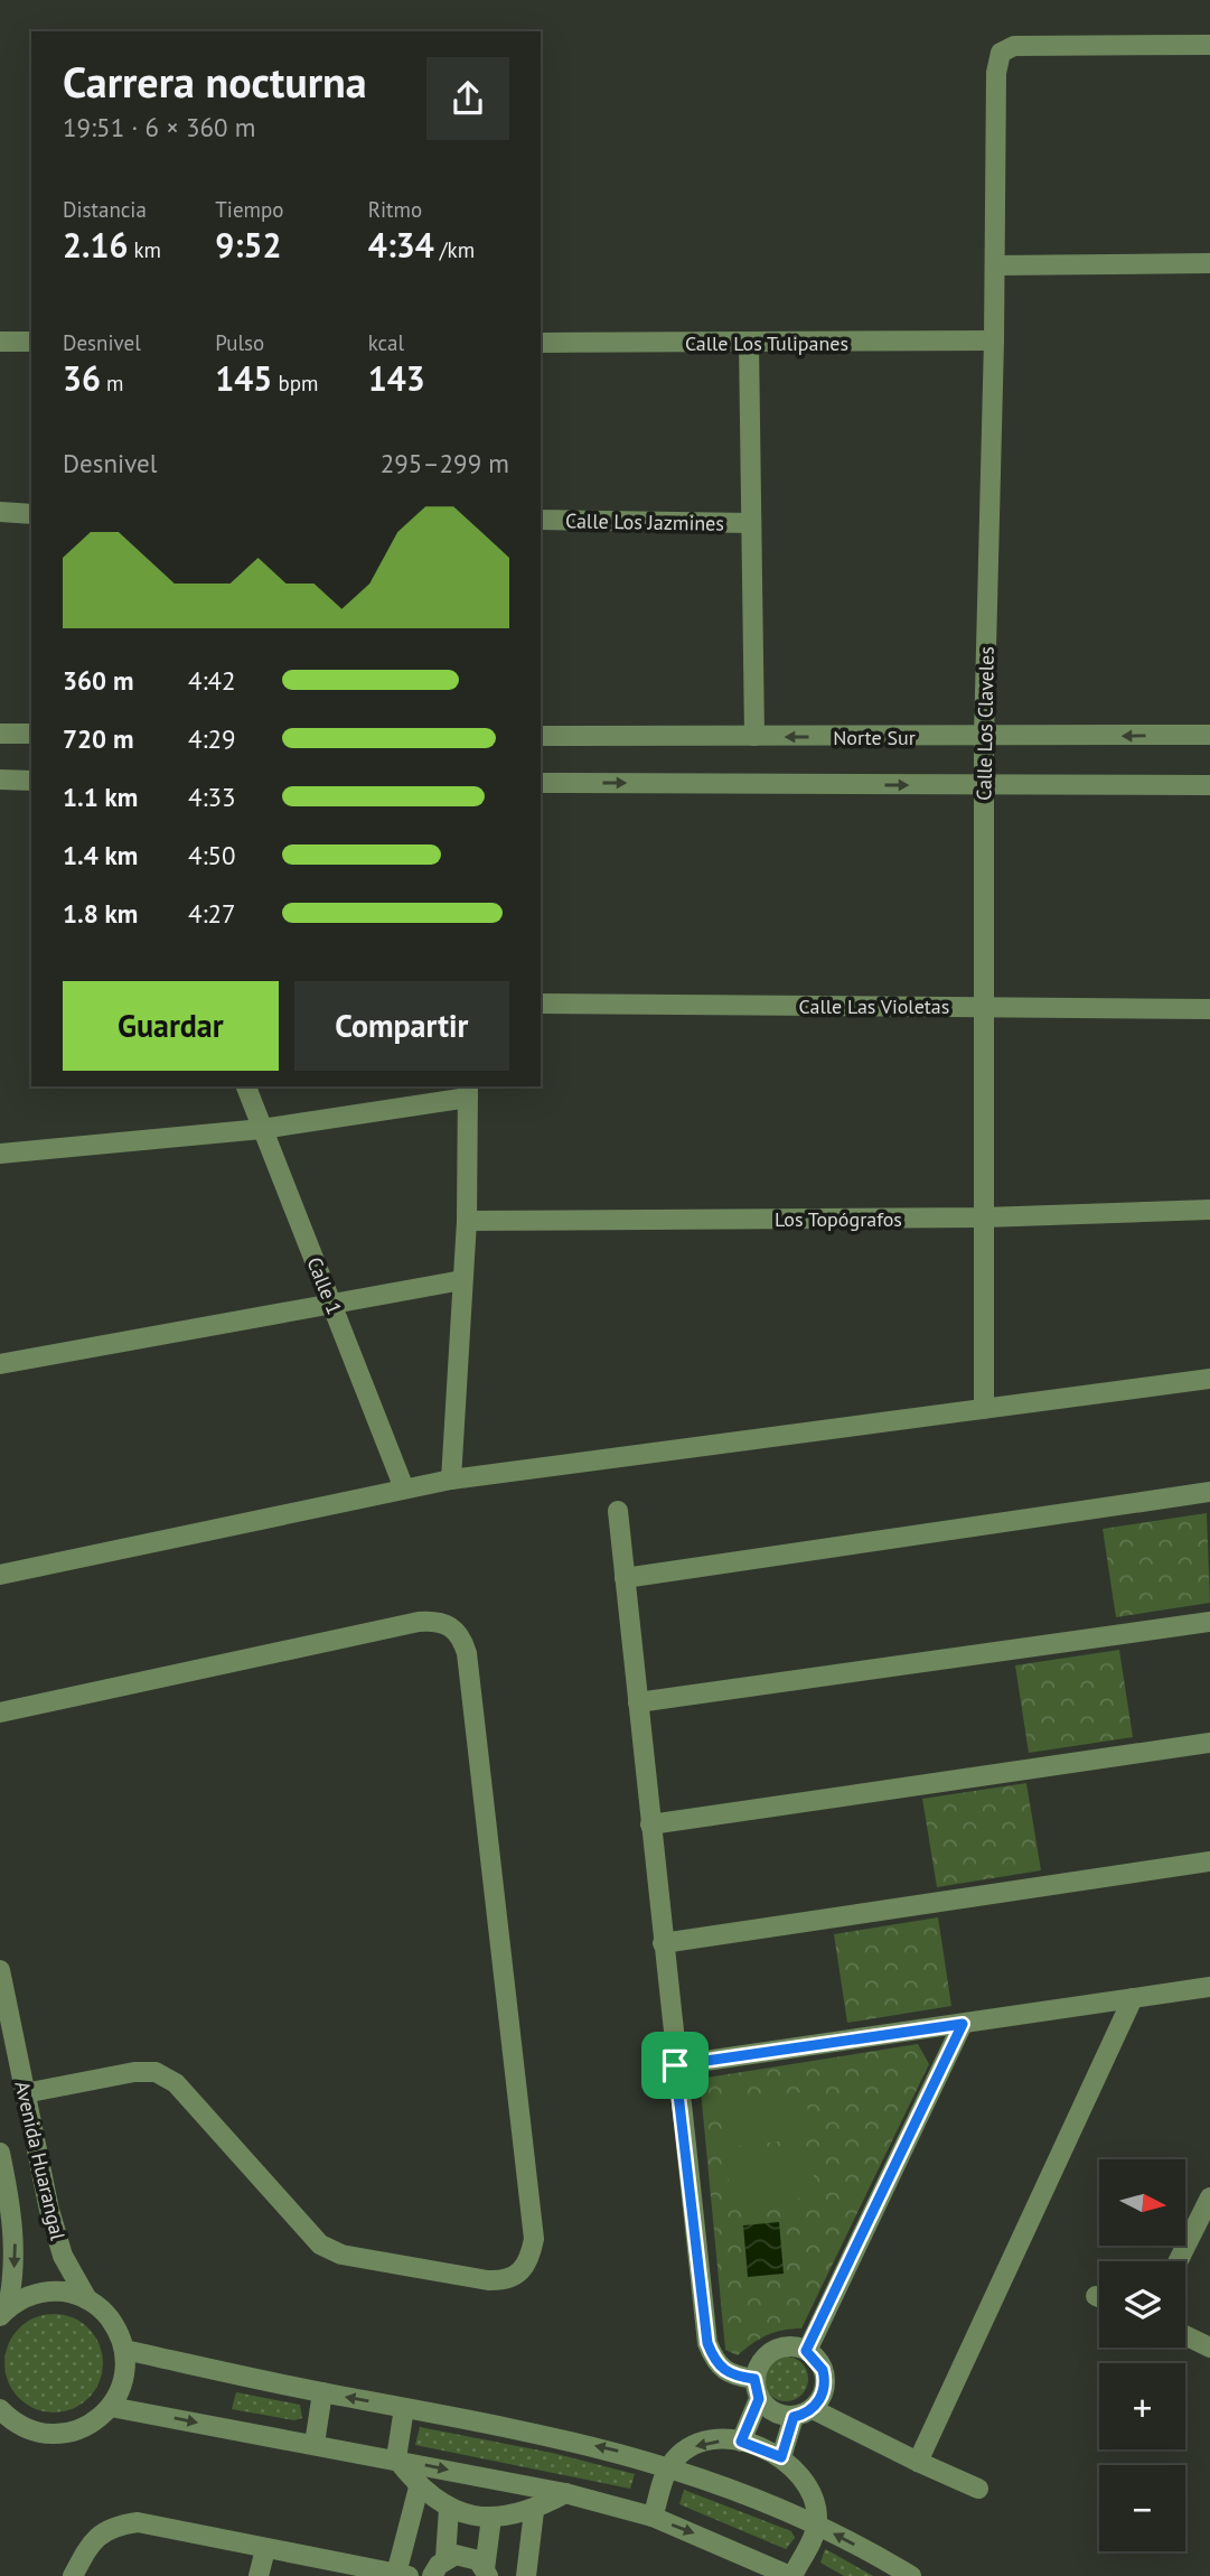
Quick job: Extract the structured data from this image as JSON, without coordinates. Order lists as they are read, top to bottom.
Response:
{
  "streets": {
    "street": [
      "Calle Los Tulipanes",
      "Calle Los Jazmines",
      "Calle Los Claveles",
      "Norte Sur",
      "Calle Las Violetas",
      "Los Topógrafos",
      "Calle 1",
      "Avenida Huarangal"
    ]
  },
  "crossings": [
    ["Calle Los Tulipanes", "Calle Los Claveles"],
    ["Calle Los Claveles", "Norte Sur"],
    ["Calle Los Claveles", "Calle Las Violetas"],
    ["Calle Los Claveles", "Los Topógrafos"]
  ],
  "north": "right",
  "page": {
    "heading": ["Carrera nocturna", "19:51 · 6 × 360 m"],
    "stats": [
      ["Distancia", "2.16 km"],
      ["Tiempo", "9:52"],
      ["Ritmo", "4:34 /km"],
      ["Desnivel", "36 m"],
      ["Pulso", "145 bpm"],
      ["kcal", "143"]
    ],
    "chart": ["Desnivel", "295–299 m"],
    "list": [
      {
        "name": "360 m",
        "note": "4:42"
      },
      {
        "name": "720 m",
        "note": "4:29"
      },
      {
        "name": "1.1 km",
        "note": "4:33"
      },
      {
        "name": "1.4 km",
        "note": "4:50"
      },
      {
        "name": "1.8 km",
        "note": "4:27"
      }
    ],
    "buttons": ["Guardar", "Compartir"],
    "map_buttons": ["+", "−"]
  }
}
